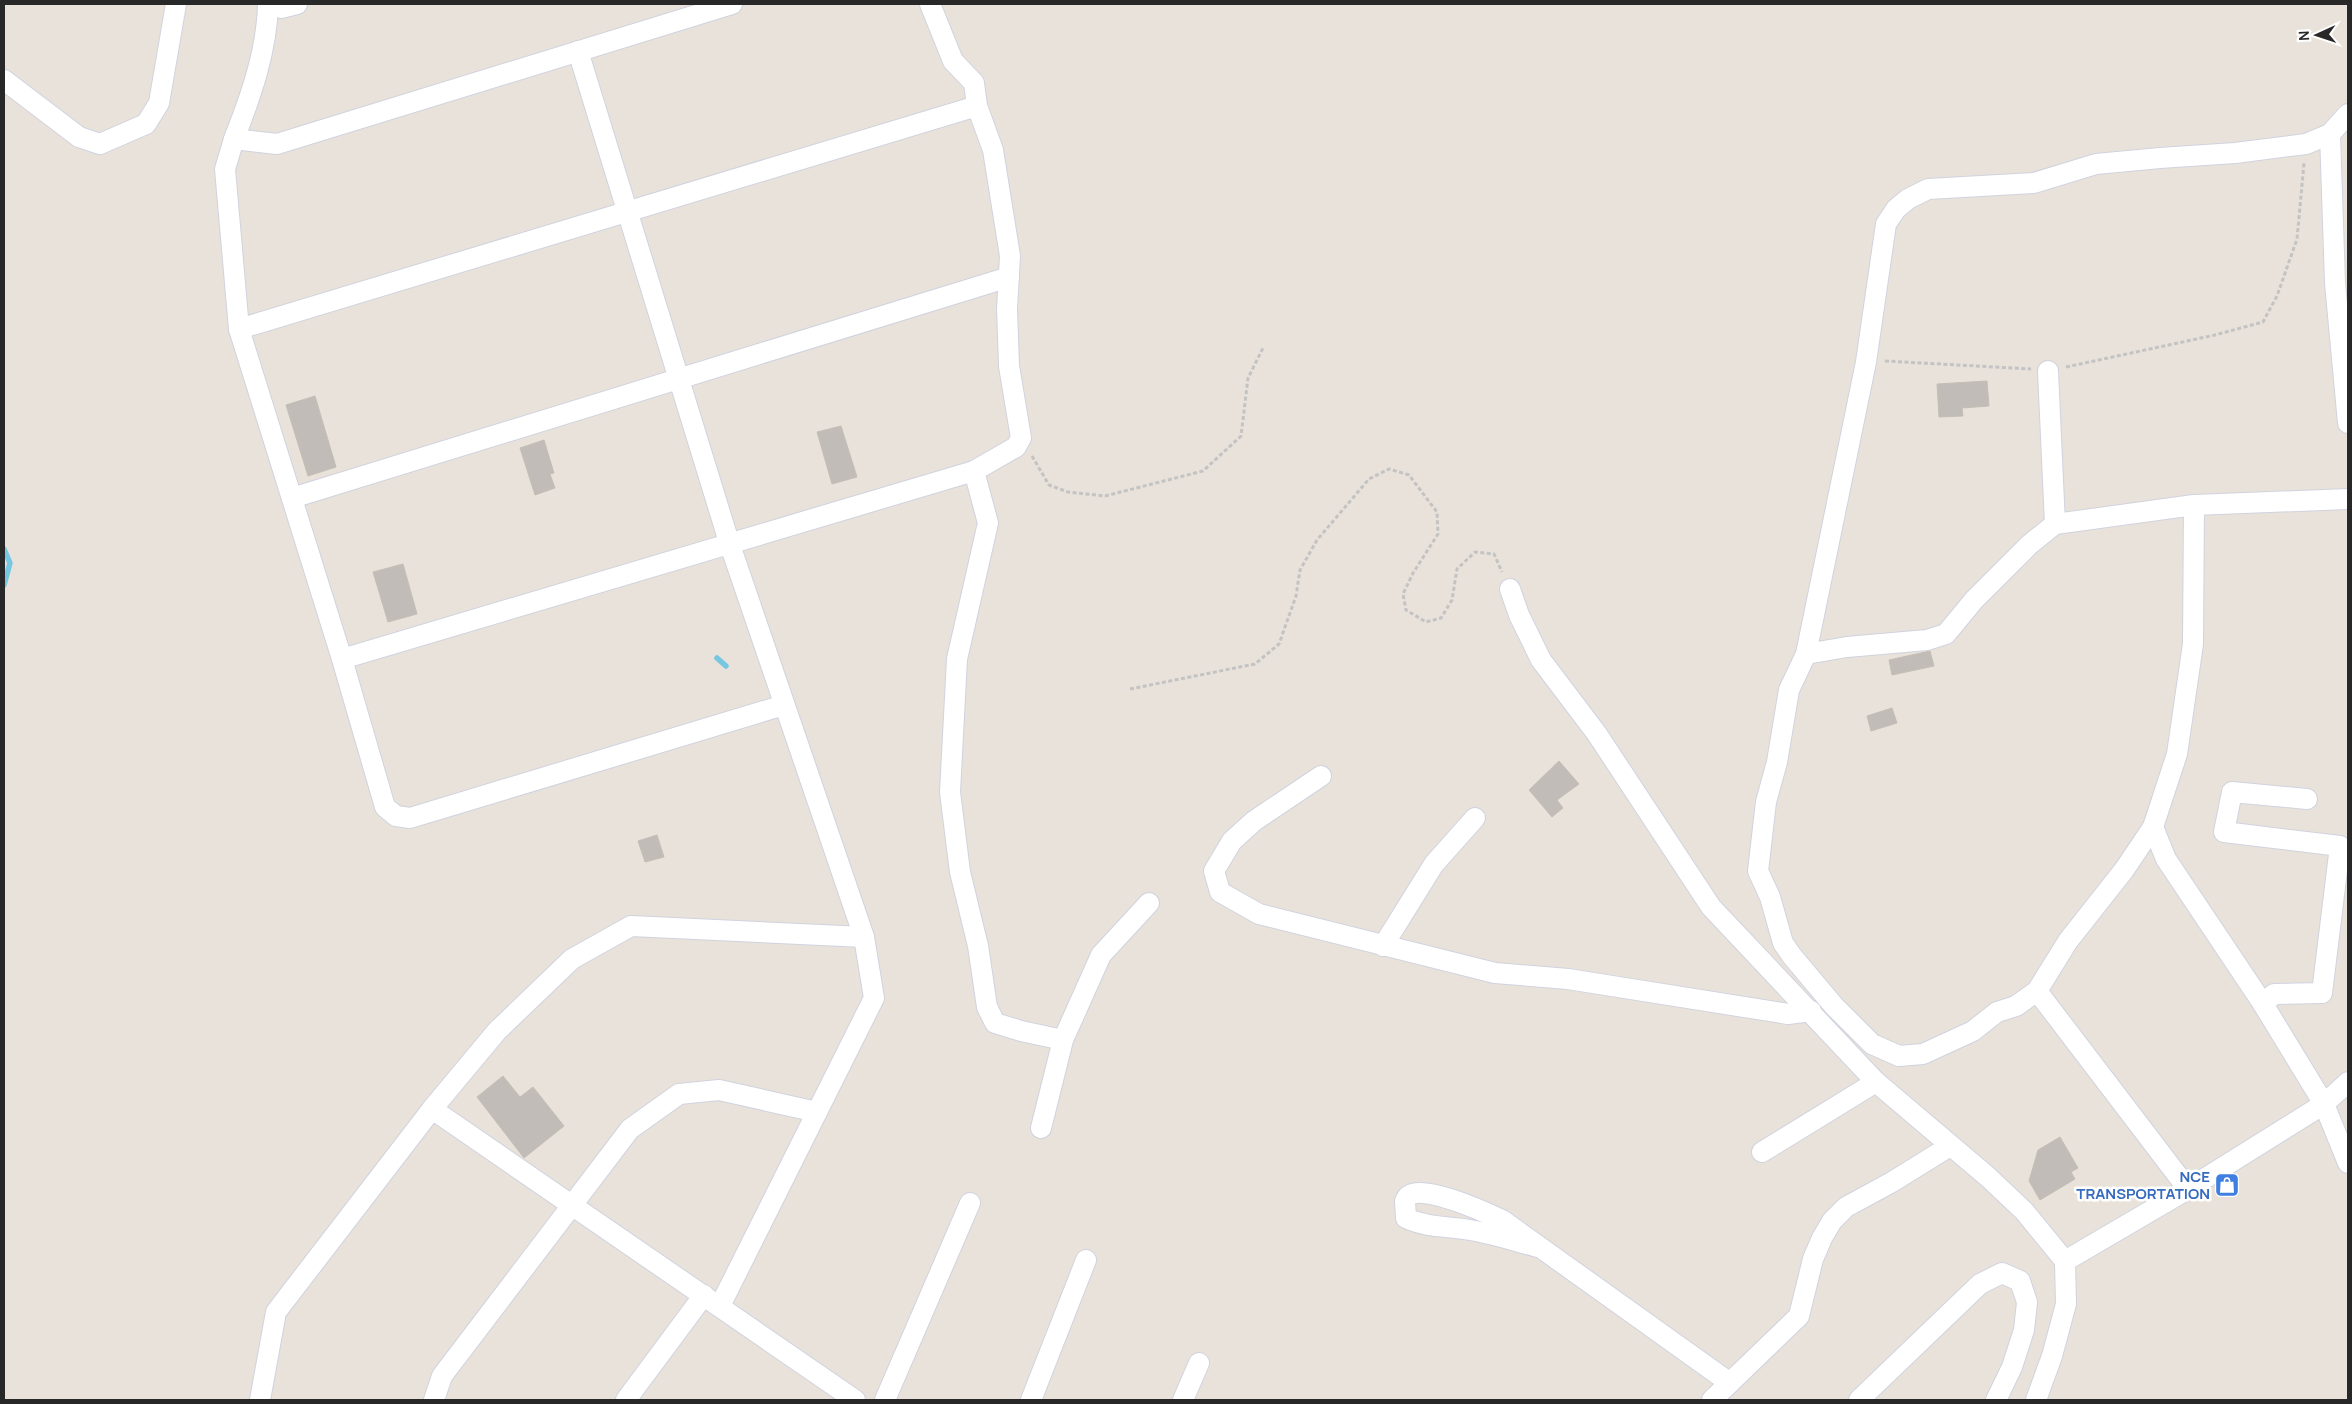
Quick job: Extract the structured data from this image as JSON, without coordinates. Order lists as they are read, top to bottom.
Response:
{
  "places": {
    "shop": ["NCE TRANSPORTATION"]
  },
  "north": "left"
}
